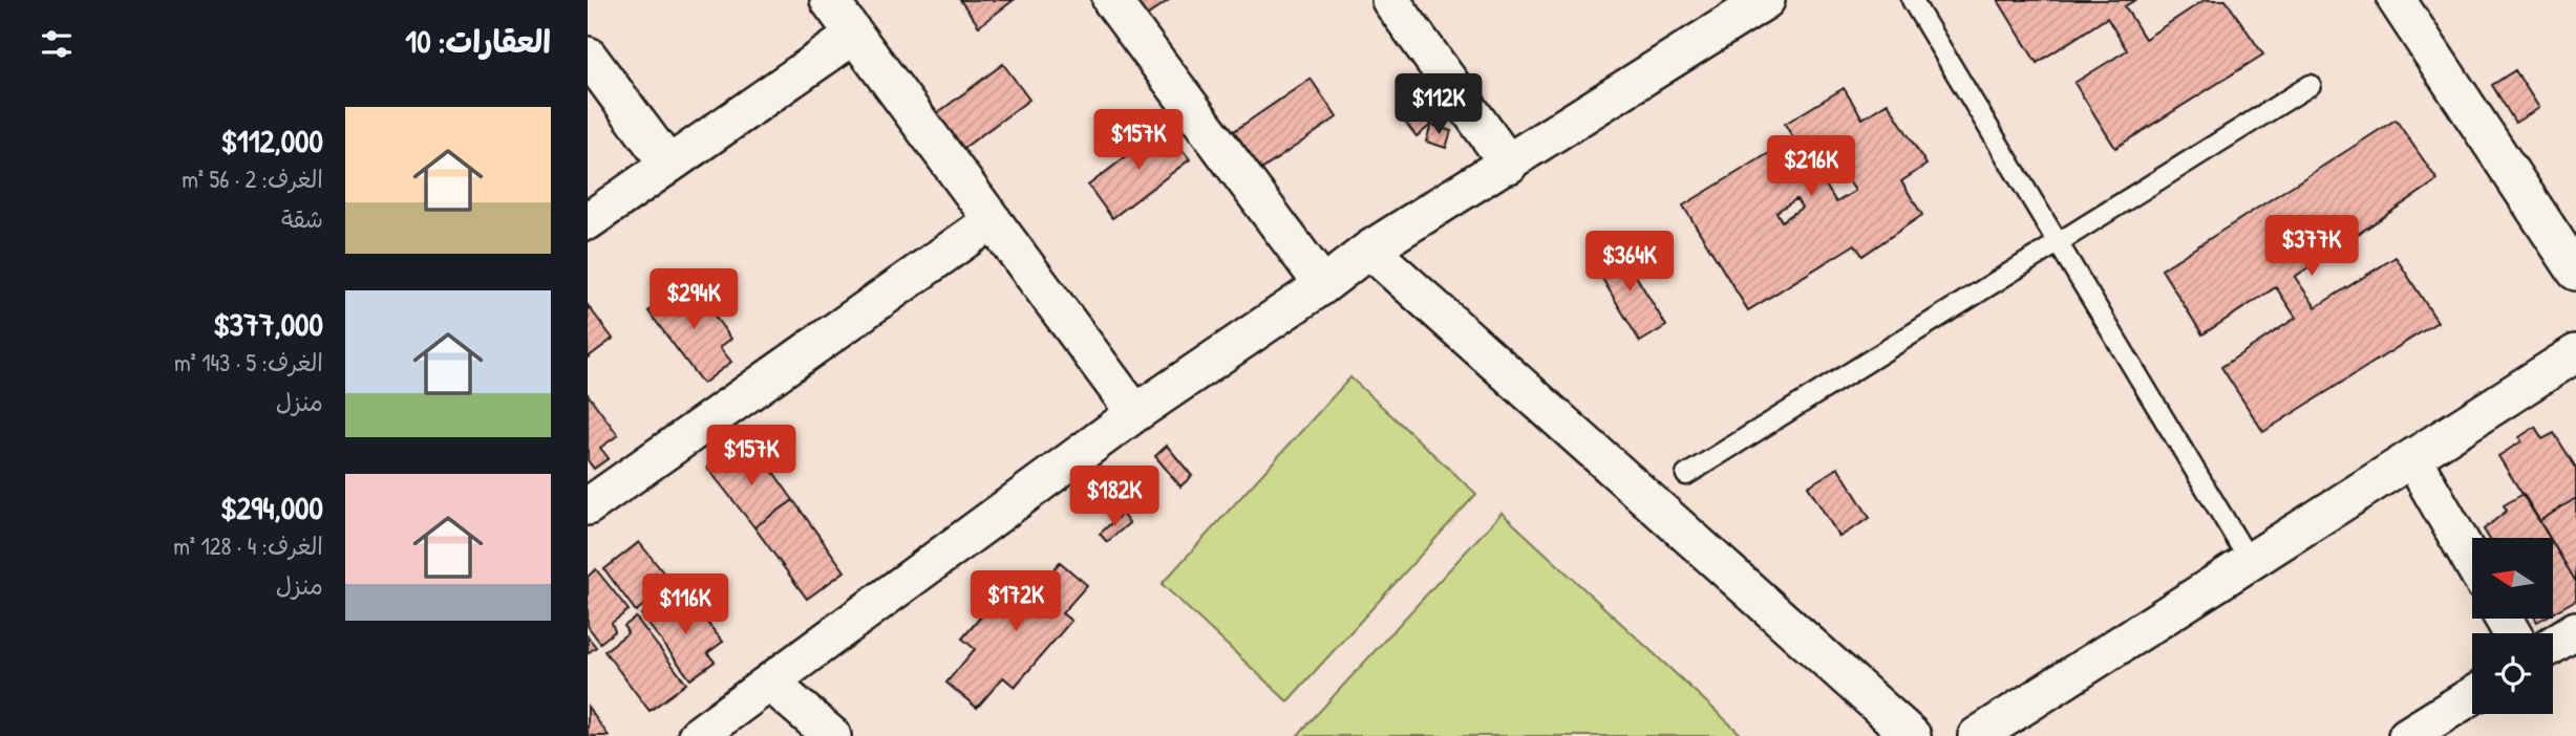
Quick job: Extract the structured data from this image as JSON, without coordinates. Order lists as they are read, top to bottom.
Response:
{
  "north": "left",
  "page": {
    "heading": "العقارات: 10",
    "price": [
      "$112K",
      "$157K",
      "$216K",
      "$377K",
      "$364K",
      "$294K",
      "$157K",
      "$182K",
      "$172K",
      "$116K"
    ],
    "list": [
      {
        "name": "$112,000",
        "note": "الغرف: 2 · 56 m² · شقة"
      },
      {
        "name": "$377,000",
        "note": "الغرف: 5 · 143 m² · منزل"
      },
      {
        "name": "$294,000",
        "note": "الغرف: 4 · 128 m² · منزل"
      }
    ]
  }
}
